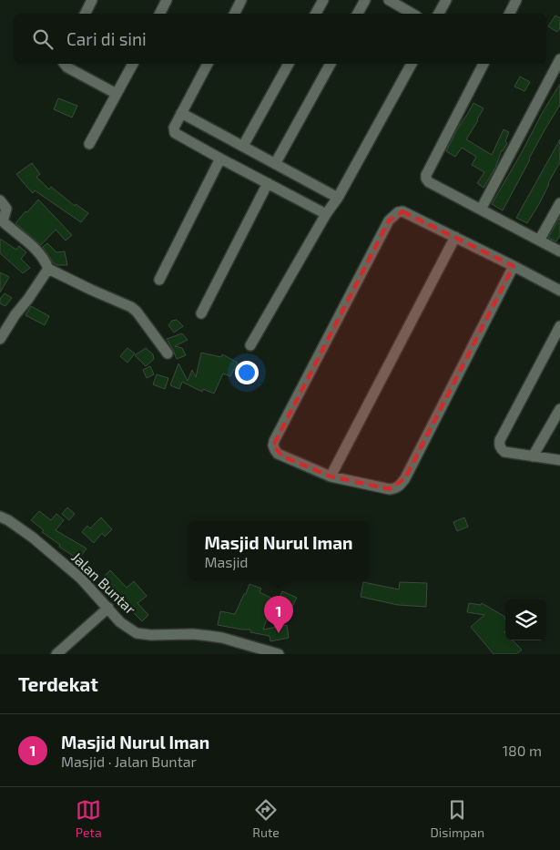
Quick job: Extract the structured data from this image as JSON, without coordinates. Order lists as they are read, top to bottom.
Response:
{
  "streets": {
    "street": ["Jalan Buntar"]
  },
  "page": {
    "search": "Cari di sini",
    "popup": ["Masjid Nurul Iman", "Masjid"],
    "pins": "1",
    "heading": "Terdekat",
    "list": [
      {
        "mark": "1",
        "name": "Masjid Nurul Iman",
        "note": "Masjid · Jalan Buntar",
        "value": "180 m"
      }
    ],
    "nav": ["Peta", "Rute", "Disimpan"]
  }
}
